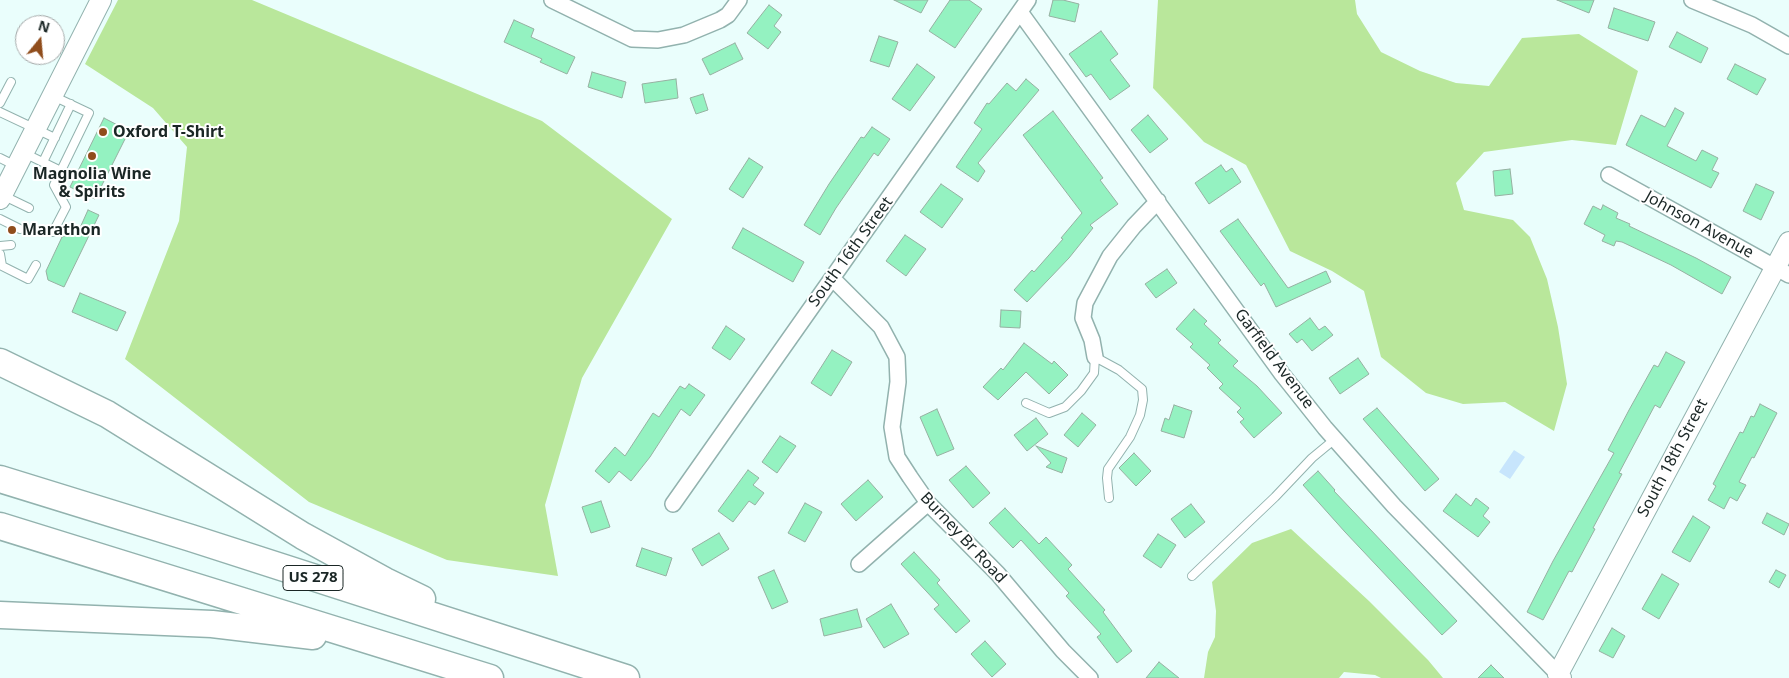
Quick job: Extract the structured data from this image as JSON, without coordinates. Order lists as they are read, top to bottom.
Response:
{
  "streets": {
    "highway": ["US 278"],
    "street": [
      "Johnson Avenue",
      "South 16th Street",
      "Garfield Avenue",
      "South 18th Street",
      "Burney Br Road"
    ]
  },
  "crossings": [
    ["Johnson Avenue", "South 18th Street"],
    ["South 16th Street", "Garfield Avenue"],
    ["South 16th Street", "Burney Br Road"],
    ["Garfield Avenue", "South 18th Street"]
  ],
  "places": ["Oxford T-Shirt", "Magnolia Wine & Spirits", "Marathon"],
  "north": "top"
}
